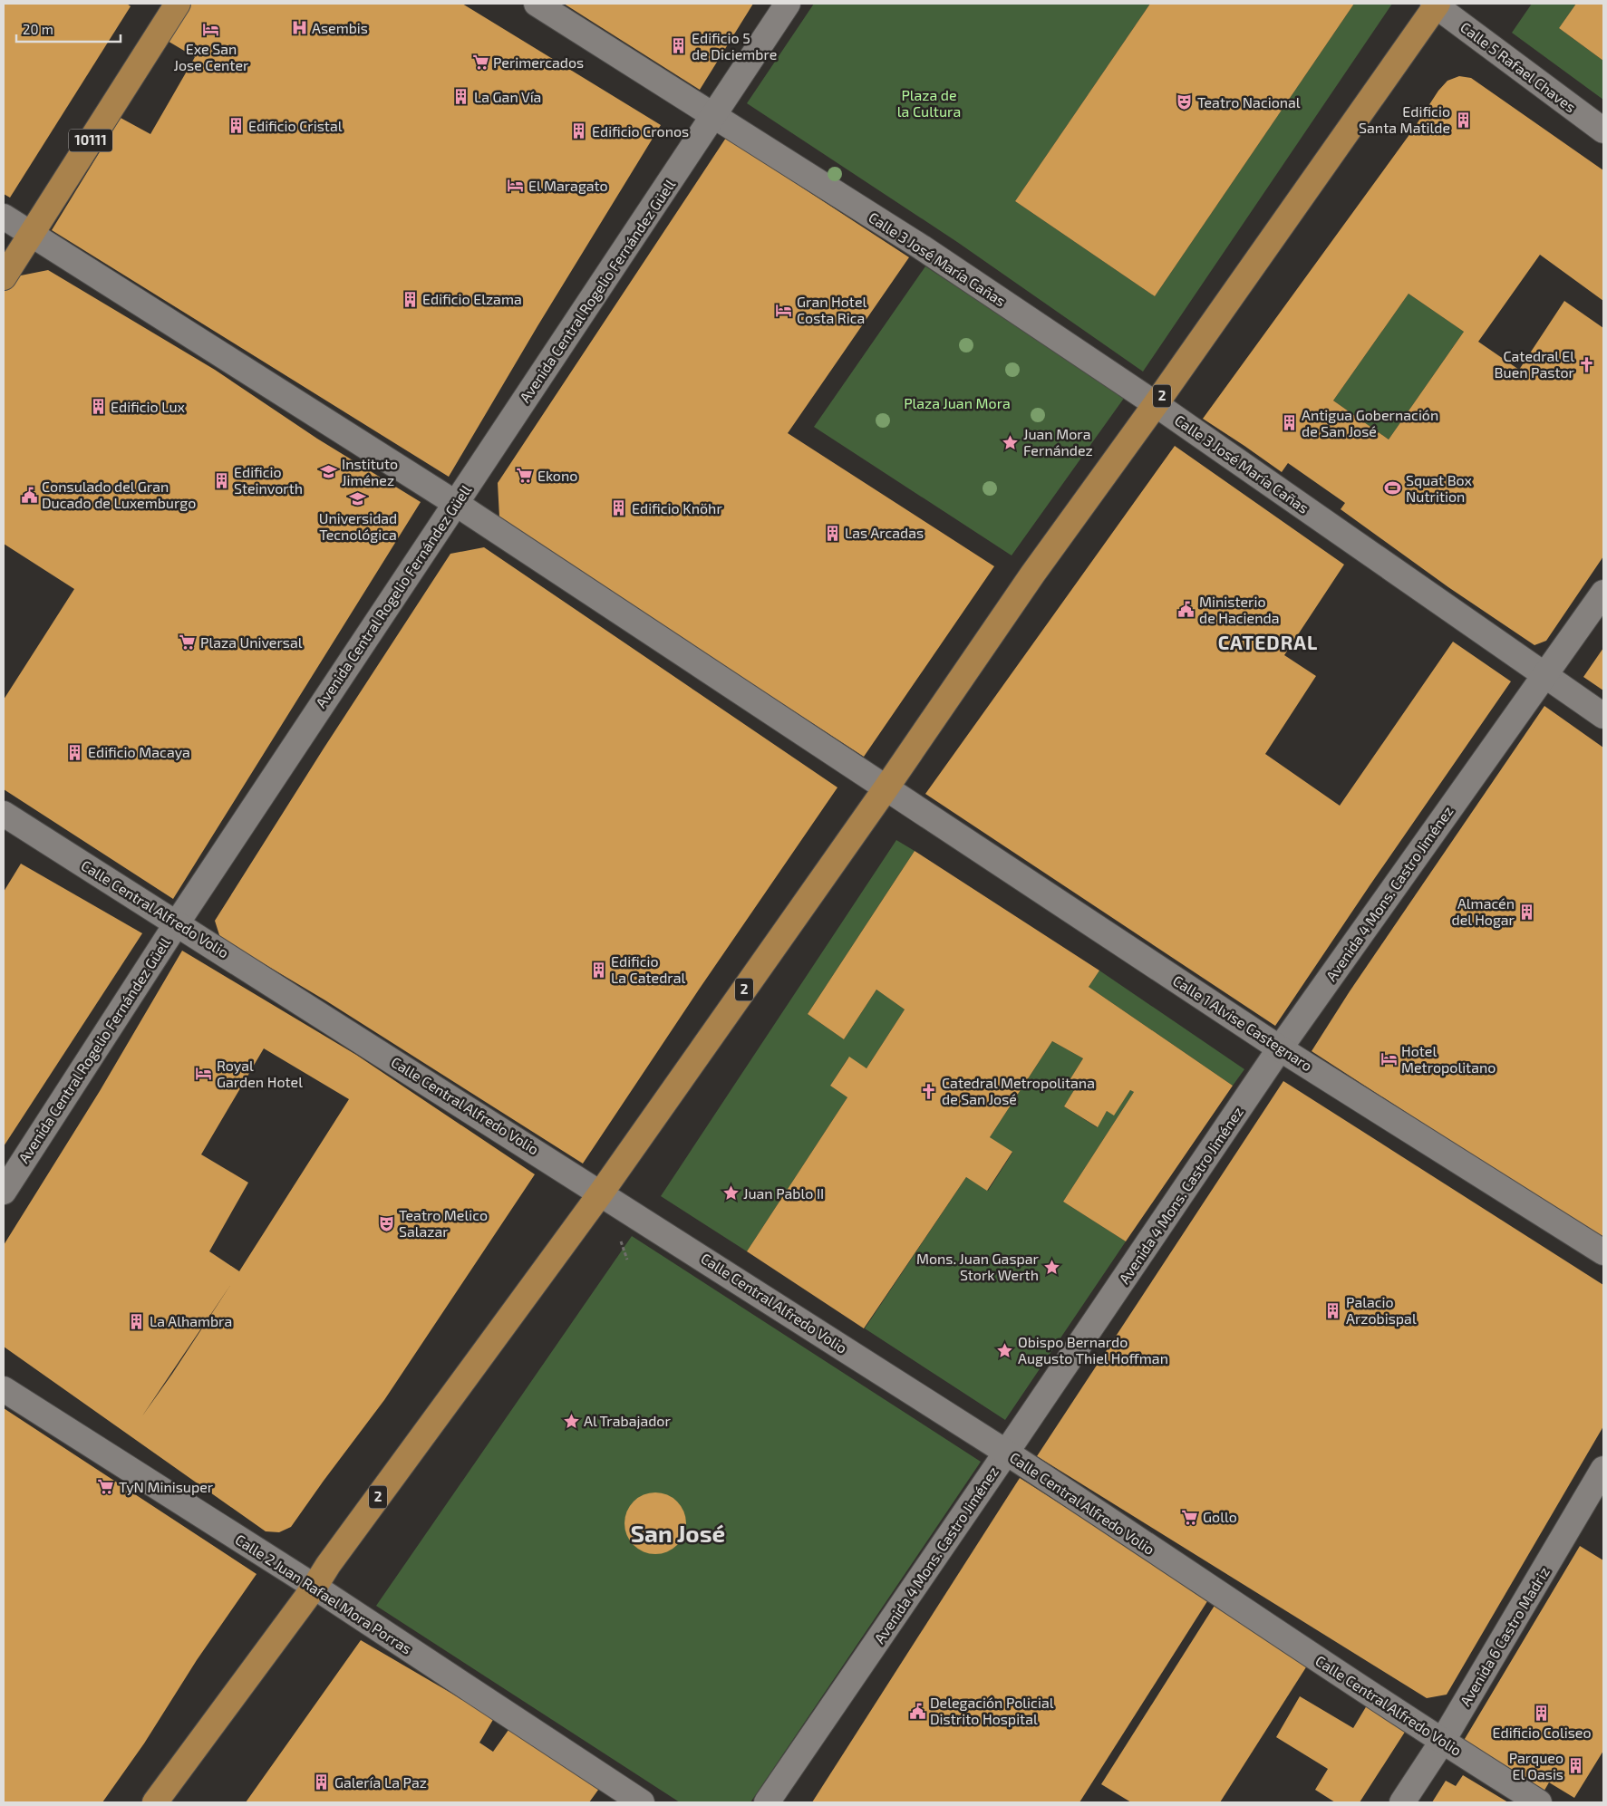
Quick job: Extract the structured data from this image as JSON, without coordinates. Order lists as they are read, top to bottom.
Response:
{
  "streets": {
    "highway": ["10111", "2"],
    "street": [
      "Calle 5 Rafael Chaves",
      "Calle 3 José María Cañas",
      "Avenida Central Rogelio Fernández Güell",
      "Avenida 4 Mons. Castro Jiménez",
      "Calle Central Alfredo Volio",
      "Calle 1 Alvise Castegnaro",
      "Calle 2 Juan Rafael Mora Porras",
      "Avenida 6 Castro Madriz"
    ]
  },
  "crossings": [
    ["Calle 5 Rafael Chaves", "2"],
    ["10111", "Calle 1 Alvise Castegnaro"],
    ["Calle 3 José María Cañas", "Avenida Central Rogelio Fernández Güell"],
    ["Calle 3 José María Cañas", "2"],
    ["Calle 3 José María Cañas", "Avenida 4 Mons. Castro Jiménez"],
    ["Avenida Central Rogelio Fernández Güell", "Calle Central Alfredo Volio"],
    ["Avenida Central Rogelio Fernández Güell", "Calle 1 Alvise Castegnaro"],
    ["2", "Calle Central Alfredo Volio"],
    ["2", "Calle 1 Alvise Castegnaro"],
    ["2", "Calle 2 Juan Rafael Mora Porras"],
    ["Avenida 4 Mons. Castro Jiménez", "Calle Central Alfredo Volio"],
    ["Avenida 4 Mons. Castro Jiménez", "Calle 1 Alvise Castegnaro"],
    ["Calle Central Alfredo Volio", "Avenida 6 Castro Madriz"]
  ],
  "districts": ["CATEDRAL", "San José"],
  "parks": ["Plaza de la Cultura", "Plaza Juan Mora"],
  "places": {
    "hospital": ["Asembis"],
    "hotel": [
      "Exe San Jose Center",
      "El Maragato",
      "Gran Hotel Costa Rica",
      "Hotel Metropolitano",
      "Royal Garden Hotel"
    ],
    "building": [
      "Edificio 5 de Diciembre",
      "La Gan Vía",
      "Edificio Santa Matilde",
      "Edificio Cristal",
      "Edificio Cronos",
      "Edificio Elzama",
      "Edificio Lux",
      "Antigua Gobernación de San José",
      "Edificio Steinvorth",
      "Edificio Knöhr",
      "Las Arcadas",
      "Edificio Macaya",
      "Almacén del Hogar",
      "Edificio La Catedral",
      "Palacio Arzobispal",
      "La Alhambra",
      "Edificio Coliseo",
      "Parqueo El Oasis",
      "Galería La Paz"
    ],
    "supermarket": [
      "Perimercados",
      "Ekono",
      "Plaza Universal",
      "TyN Minisuper",
      "Gollo"
    ],
    "theatre": ["Teatro Nacional", "Teatro Melico Salazar"],
    "church": ["Catedral El Buen Pastor", "Catedral Metropolitana de San José"],
    "place": [
      "Juan Mora Fernández",
      "Juan Pablo II",
      "Mons. Juan Gaspar Stork Werth",
      "Obispo Bernardo Augusto Thiel Hoffman",
      "Al Trabajador"
    ],
    "school or university": ["Instituto Jiménez", "Universidad Tecnológica"],
    "sports": ["Squat Box Nutrition"],
    "public building": ["Consulado del Gran Ducado de Luxemburgo", "Ministerio de Hacienda", "Delegación Policial Distrito Hospital"]
  },
  "scale_bar": "20 m"
}
